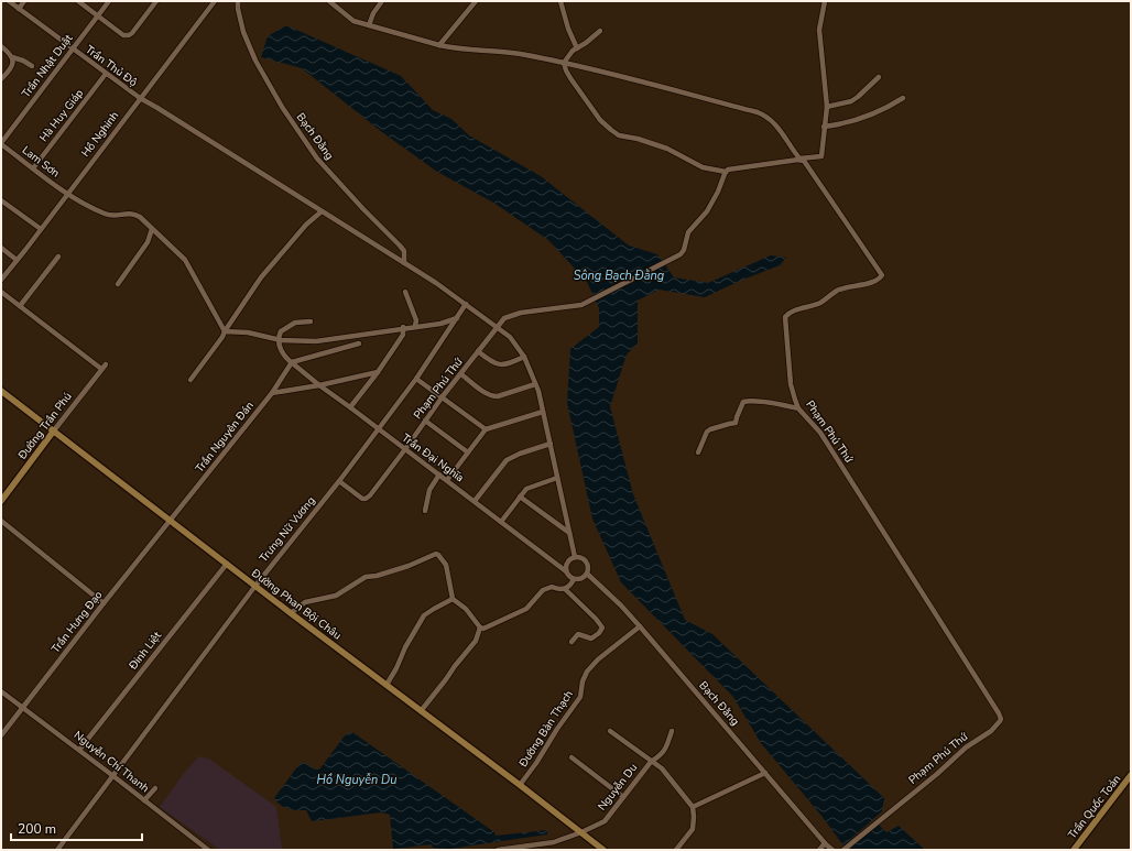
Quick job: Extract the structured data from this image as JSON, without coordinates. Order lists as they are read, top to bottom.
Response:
{
  "streets": {
    "main road": ["Đường Trần Phú", "Đường Phan Bội Châu", "Trần Quốc Toản"],
    "street": [
      "Trần Nhật Duật",
      "Trần Thủ Độ",
      "Hà Huy Giáp",
      "Hồ Nghinh",
      "Bạch Đằng",
      "Lam Sơn",
      "Phạm Phú Thứ",
      "Trần Nguyên Đán",
      "Trần Đại Nghĩa",
      "Trưng Nữ Vương",
      "Trần Hưng Đạo",
      "Đinh Liệt",
      "Đường Bàn Thạch",
      "Nguyễn Chí Thanh",
      "Nguyễn Du"
    ]
  },
  "crossings": [
    ["Trần Nhật Duật", "Trần Thủ Độ"],
    ["Trần Nhật Duật", "Lam Sơn"],
    ["Trần Thủ Độ", "Hà Huy Giáp"],
    ["Trần Thủ Độ", "Hồ Nghinh"],
    ["Trần Thủ Độ", "Bạch Đằng"],
    ["Trần Thủ Độ", "Phạm Phú Thứ"],
    ["Trần Thủ Độ", "Trưng Nữ Vương"],
    ["Hà Huy Giáp", "Lam Sơn"],
    ["Hồ Nghinh", "Lam Sơn"],
    ["Bạch Đằng", "Trần Đại Nghĩa"],
    ["Bạch Đằng", "Đường Bàn Thạch"],
    ["Phạm Phú Thứ", "Trần Đại Nghĩa"],
    ["Phạm Phú Thứ", "Trưng Nữ Vương"],
    ["Đường Trần Phú", "Đường Phan Bội Châu"],
    ["Trần Nguyên Đán", "Trần Đại Nghĩa"],
    ["Trần Nguyên Đán", "Đường Phan Bội Châu"],
    ["Trần Nguyên Đán", "Trần Hưng Đạo"],
    ["Trần Đại Nghĩa", "Trưng Nữ Vương"],
    ["Trưng Nữ Vương", "Đường Phan Bội Châu"],
    ["Trưng Nữ Vương", "Nguyễn Chí Thanh"],
    ["Đường Phan Bội Châu", "Trần Hưng Đạo"],
    ["Đường Phan Bội Châu", "Đinh Liệt"],
    ["Đường Phan Bội Châu", "Đường Bàn Thạch"],
    ["Đường Phan Bội Châu", "Nguyễn Du"],
    ["Trần Hưng Đạo", "Nguyễn Chí Thanh"],
    ["Đinh Liệt", "Nguyễn Chí Thanh"]
  ],
  "water": ["Sông Bạch Đằng", "Hồ Nguyễn Du"],
  "scale_bar": "200 m"
}
